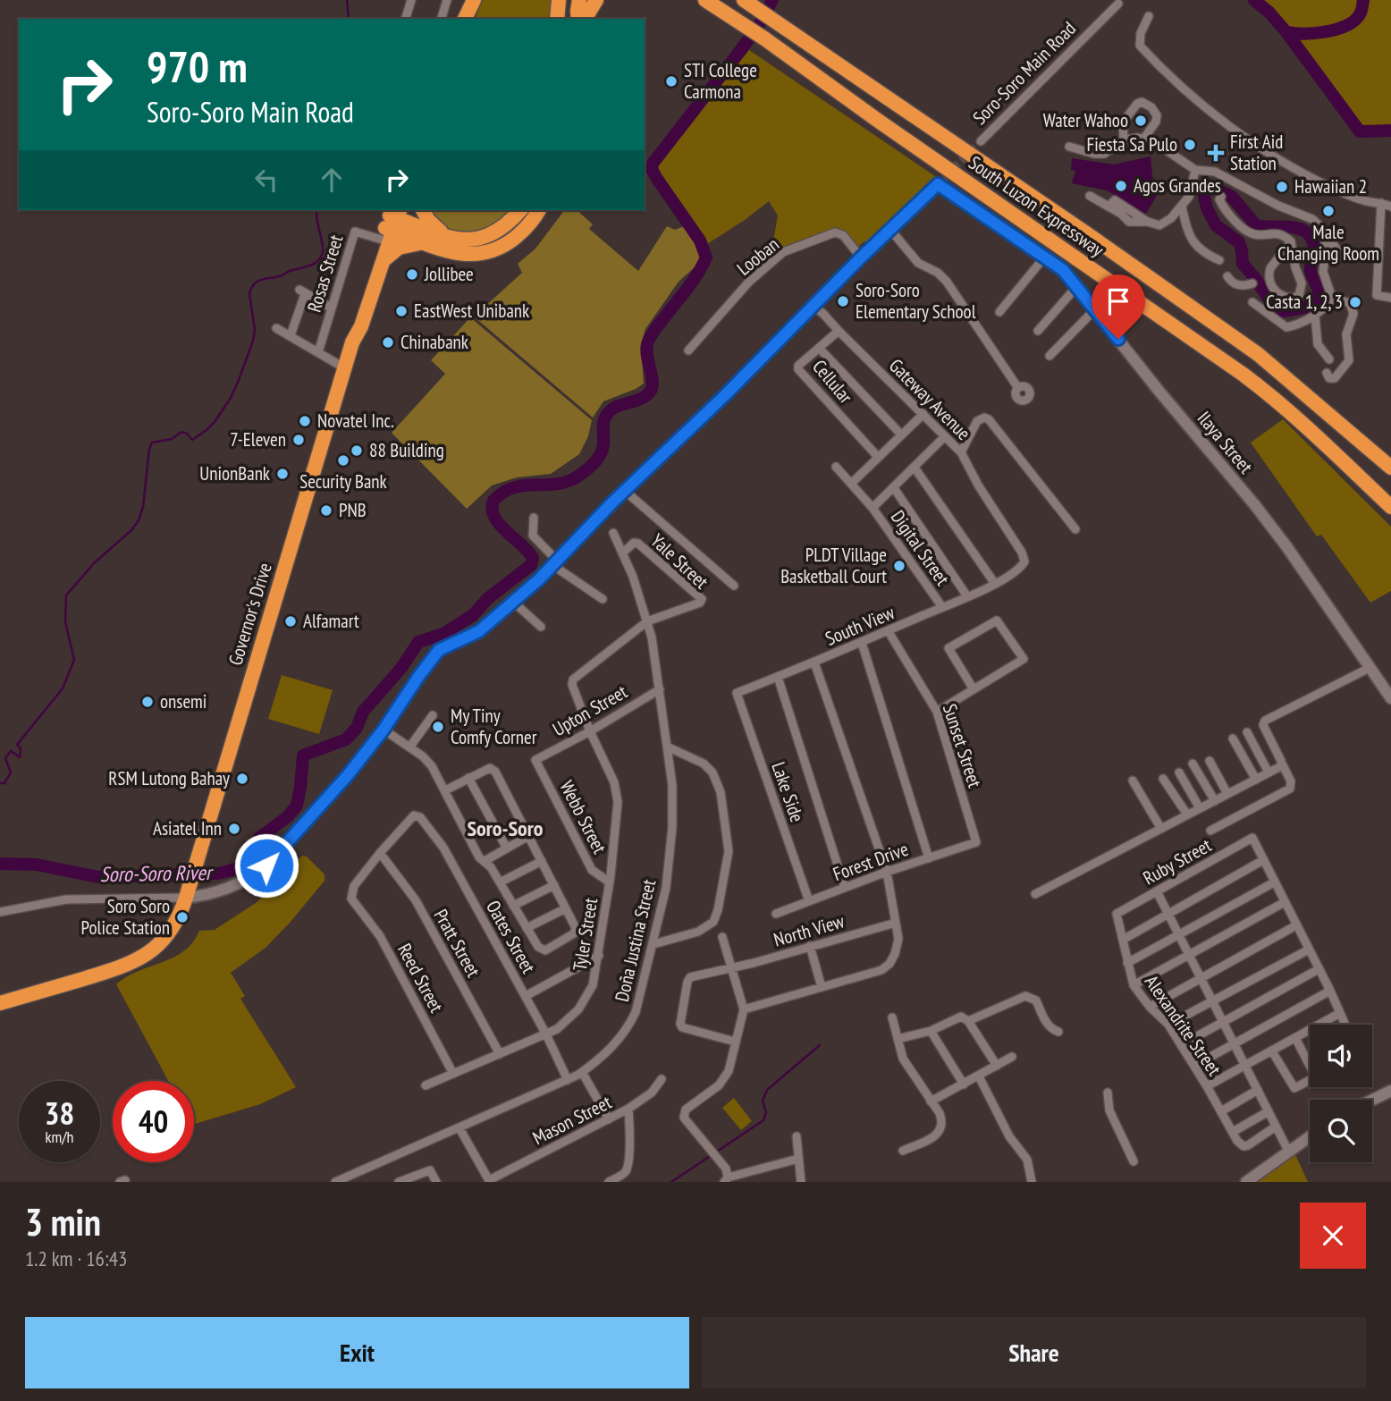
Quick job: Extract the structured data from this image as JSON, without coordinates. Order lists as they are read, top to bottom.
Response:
{
  "streets": {
    "highway": ["South Luzon Expressway", "Governor's Drive"],
    "street": [
      "Soro-Soro Main Road",
      "Looban",
      "Rosas Street",
      "Cellular",
      "Gateway Avenue",
      "Ilaya Street",
      "Digital Street",
      "Yale Street",
      "South View",
      "Upton Street",
      "Sunset Street",
      "Lake Side",
      "Webb Street",
      "Forest Drive",
      "Ruby Street",
      "North View",
      "Tyler Street",
      "Oates Street",
      "Doña Justina Street",
      "Pratt Street",
      "Reed Street",
      "Alexandrite Street",
      "Mason Street"
    ]
  },
  "crossings": [
    ["Rosas Street", "Governor's Drive"],
    ["Cellular", "Gateway Avenue"],
    ["Gateway Avenue", "South View"],
    ["Digital Street", "South View"],
    ["Yale Street", "Tyler Street"],
    ["Yale Street", "Doña Justina Street"],
    ["South View", "Sunset Street"],
    ["South View", "Lake Side"],
    ["Upton Street", "Webb Street"],
    ["Upton Street", "Tyler Street"],
    ["Upton Street", "Doña Justina Street"],
    ["Sunset Street", "Forest Drive"],
    ["Lake Side", "Forest Drive"],
    ["Webb Street", "Tyler Street"],
    ["Ruby Street", "Alexandrite Street"],
    ["Tyler Street", "Oates Street"],
    ["Tyler Street", "Doña Justina Street"],
    ["Tyler Street", "Pratt Street"],
    ["Tyler Street", "Reed Street"],
    ["Oates Street", "Doña Justina Street"],
    ["Oates Street", "Pratt Street"],
    ["Oates Street", "Reed Street"],
    ["Pratt Street", "Reed Street"]
  ],
  "districts": ["Soro-Soro"],
  "water": ["Soro-Soro River"],
  "places": {
    "other": [
      "STI College Carmona",
      "Water Wahoo",
      "Fiesta Sa Pulo",
      "Agos Grandes",
      "Hawaiian 2",
      "Male Changing Room",
      "Jollibee",
      "Soro-Soro Elementary School",
      "Casta 1, 2, 3",
      "EastWest Unibank",
      "Chinabank",
      "Novatel Inc.",
      "7-Eleven",
      "88 Building",
      "Security Bank",
      "UnionBank",
      "PNB",
      "PLDT Village Basketball Court",
      "Alfamart",
      "onsemi",
      "My Tiny Comfy Corner",
      "RSM Lutong Bahay",
      "Asiatel Inn",
      "Soro Soro Police Station"
    ],
    "health": ["First Aid Station"]
  },
  "page": {
    "turn": ["970 m", "Soro-Soro Main Road"],
    "speed": "38 km/h",
    "limit": "40",
    "heading": ["3 min", "1.2 km · 16:43"],
    "buttons": ["Exit", "Share"]
  }
}
